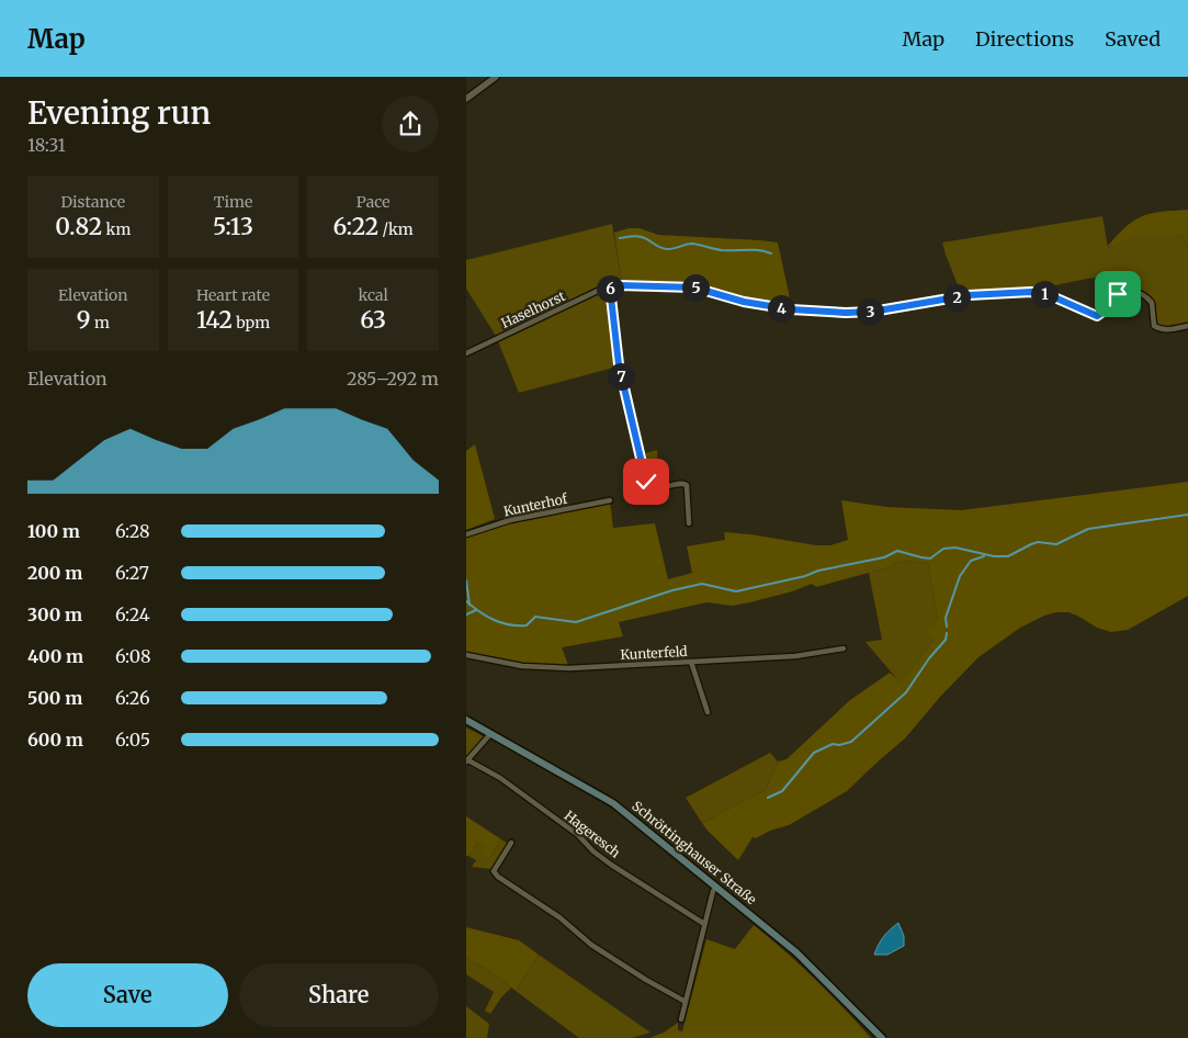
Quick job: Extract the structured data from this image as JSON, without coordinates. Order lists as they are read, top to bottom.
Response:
{
  "streets": {
    "main road": ["Schröttinghauser Straße"],
    "street": [
      "Haselhorst",
      "Kunterhof",
      "Kunterfeld",
      "Hageresch"
    ]
  },
  "crossings": [
    ["Hageresch", "Schröttinghauser Straße"]
  ],
  "page": {
    "header": "Map",
    "nav": ["Map", "Directions", "Saved"],
    "heading": ["Evening run", "18:31"],
    "stats": [
      ["Distance", "0.82 km"],
      ["Time", "5:13"],
      ["Pace", "6:22 /km"],
      ["Elevation", "9 m"],
      ["Heart rate", "142 bpm"],
      ["kcal", "63"]
    ],
    "pins": [
      "5",
      "6",
      "1",
      "2",
      "4",
      "3",
      "7"
    ],
    "chart": ["Elevation", "285–292 m"],
    "list": [
      {
        "name": "100 m",
        "note": "6:28"
      },
      {
        "name": "200 m",
        "note": "6:27"
      },
      {
        "name": "300 m",
        "note": "6:24"
      },
      {
        "name": "400 m",
        "note": "6:08"
      },
      {
        "name": "500 m",
        "note": "6:26"
      },
      {
        "name": "600 m",
        "note": "6:05"
      }
    ],
    "buttons": ["Save", "Share"]
  }
}
